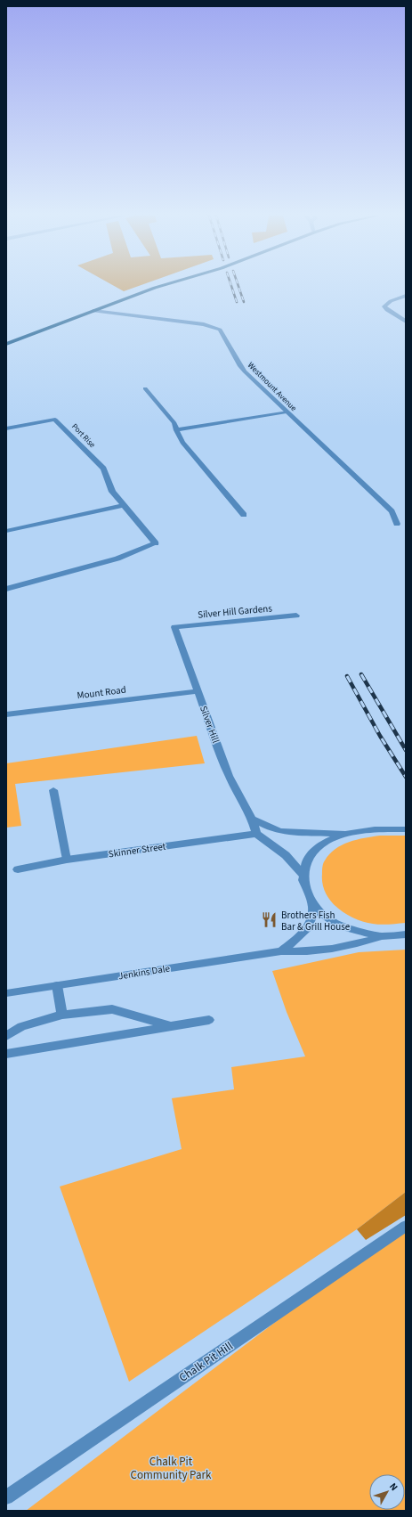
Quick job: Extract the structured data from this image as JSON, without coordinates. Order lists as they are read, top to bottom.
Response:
{
  "streets": {
    "street": [
      "Westmount Avenue",
      "Port Rise",
      "Silver Hill Gardens",
      "Mount Road",
      "Silver Hill",
      "Skinner Street",
      "Jenkins Dale",
      "Chalk Pit Hill"
    ]
  },
  "crossings": [
    ["Silver Hill Gardens", "Silver Hill"],
    ["Mount Road", "Silver Hill"],
    ["Silver Hill", "Skinner Street"]
  ],
  "parks": ["Chalk Pit Community Park"],
  "places": {
    "restaurant": ["Brothers Fish Bar & Grill House"]
  },
  "north": "top right"
}
